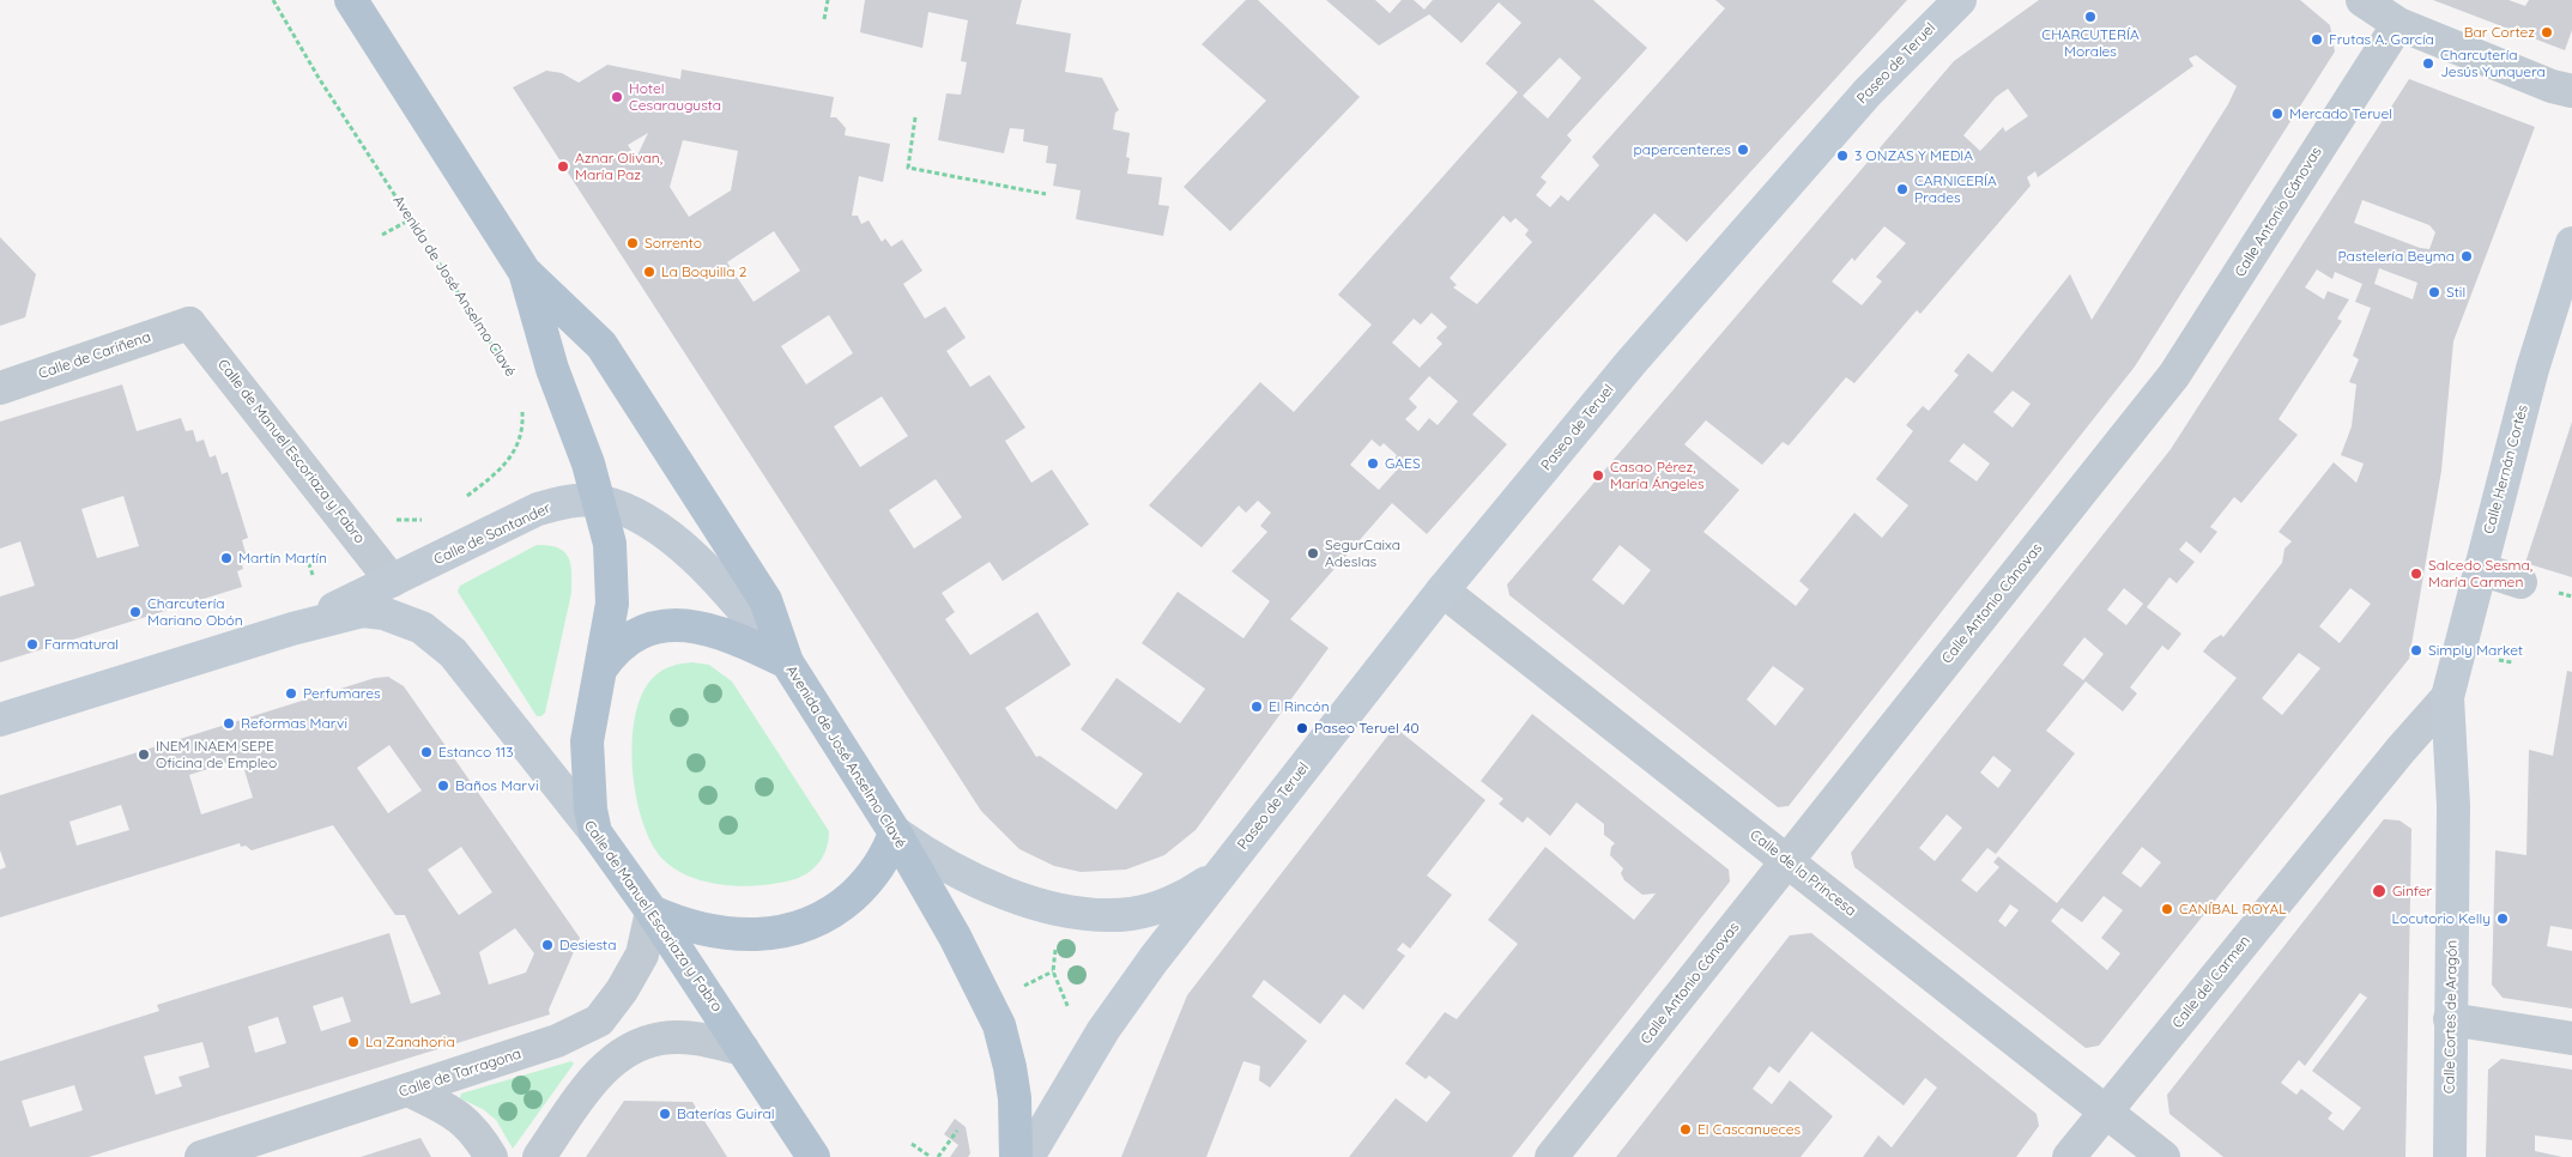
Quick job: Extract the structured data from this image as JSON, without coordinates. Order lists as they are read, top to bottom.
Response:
{
  "streets": {
    "main road": [
      "Paseo de Teruel",
      "Avenida de José Anselmo Clavé",
      "Calle de Manuel Escoriaza y Fabro",
      "Calle Hernán Cortés",
      "Calle de Santander",
      "Calle Cortes de Aragón"
    ],
    "street": [
      "Calle Antonio Cánovas",
      "Calle de Cariñena",
      "Calle de la Princesa",
      "Calle del Carmen",
      "Calle de Tarragona"
    ]
  },
  "crossings": [
    ["Paseo de Teruel", "Avenida de José Anselmo Clavé"],
    ["Paseo de Teruel", "Calle de la Princesa"],
    ["Calle Antonio Cánovas", "Calle de la Princesa"],
    ["Avenida de José Anselmo Clavé", "Calle de Manuel Escoriaza y Fabro"],
    ["Avenida de José Anselmo Clavé", "Calle de Santander"],
    ["Calle de Cariñena", "Calle de Manuel Escoriaza y Fabro"],
    ["Calle de Manuel Escoriaza y Fabro", "Calle de Santander"],
    ["Calle de Manuel Escoriaza y Fabro", "Calle de Tarragona"],
    ["Calle Hernán Cortés", "Calle del Carmen"],
    ["Calle Hernán Cortés", "Calle Cortes de Aragón"],
    ["Calle de la Princesa", "Calle del Carmen"],
    ["Calle del Carmen", "Calle Cortes de Aragón"]
  ],
  "places": [
    "CHARCUTERÍA Morales",
    "Bar Cortez",
    "Frutas A. García",
    "Charcutería Jesús Yunquera",
    "Hotel Cesaraugusta",
    "Mercado Teruel",
    "papercenter.es",
    "3 ONZAS Y MEDIA",
    "Aznar Olivan, María Paz",
    "CARNICERÍA Prades",
    "Sorrento",
    "Pastelería Beyma",
    "La Boquilla 2",
    "Stil",
    "GAES",
    "Casao Pérez, María Ángeles",
    "SegurCaixa Adeslas",
    "Martín Martín",
    "Salcedo Sesma, María Carmen",
    "Charcutería Mariano Obón",
    "Farmatural",
    "Simply Market",
    "Perfumares",
    "El Rincón",
    "Reformas Marvi",
    "Paseo Teruel 40",
    "Estanco 113",
    "INEM INAEM SEPE Oficina de Empleo",
    "Baños Marvi",
    "Ginfer",
    "CANÍBAL ROYAL",
    "Locutorio Kelly",
    "Desiesta",
    "La Zanahoria",
    "Baterías Guiral",
    "El Cascanueces"
  ]
}
